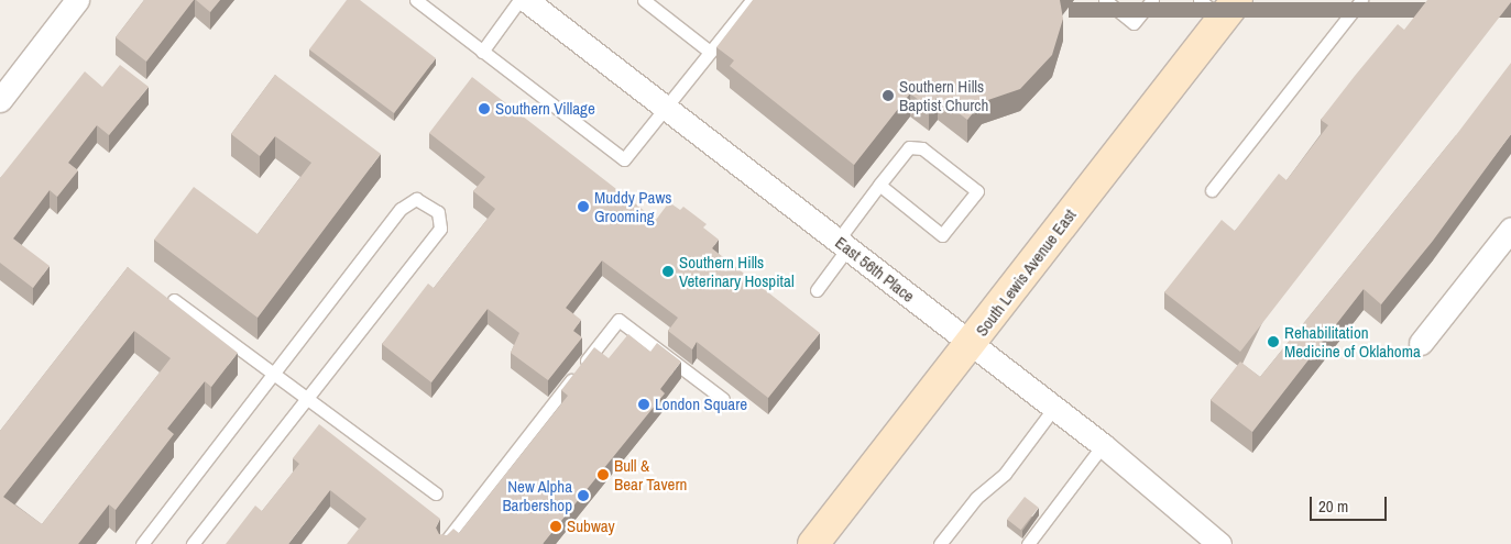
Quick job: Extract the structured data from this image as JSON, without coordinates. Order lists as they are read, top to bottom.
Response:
{
  "streets": {
    "main road": ["South Lewis Avenue East"],
    "street": ["East 56th Place"]
  },
  "crossings": [
    ["East 56th Place", "South Lewis Avenue East"]
  ],
  "places": [
    "Southern Hills Baptist Church",
    "Southern Village",
    "Muddy Paws Grooming",
    "Southern Hills Veterinary Hospital",
    "Rehabilitation Medicine of Oklahoma",
    "London Square",
    "Bull & Bear Tavern",
    "New Alpha Barbershop",
    "Subway"
  ],
  "scale_bar": "20 m"
}
